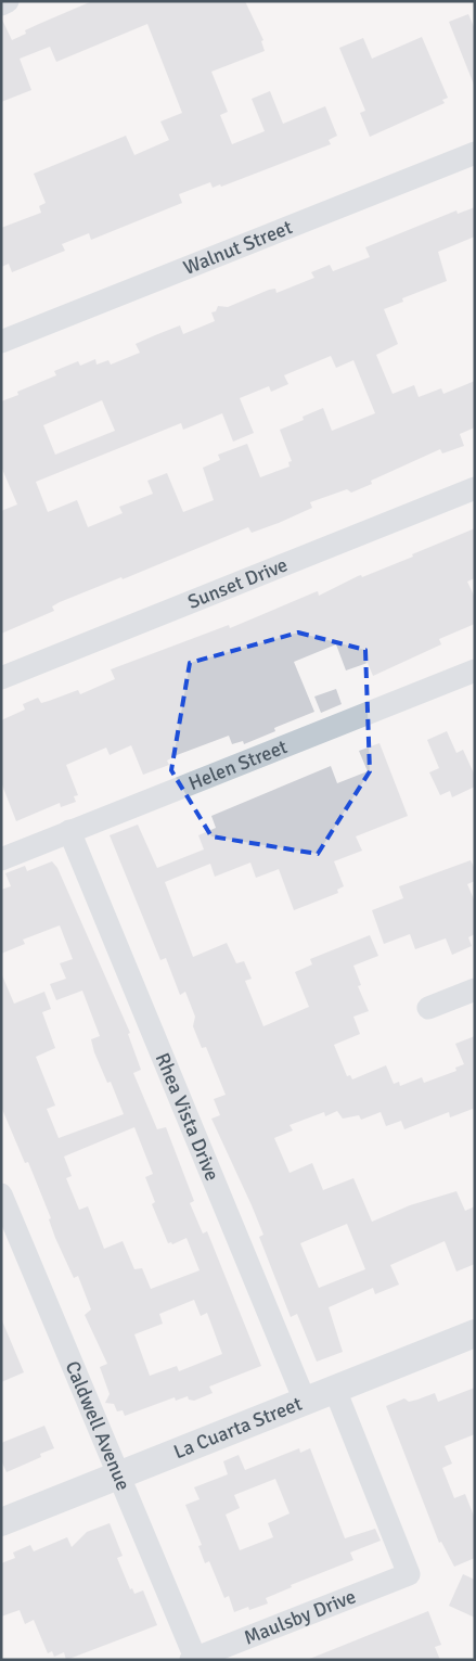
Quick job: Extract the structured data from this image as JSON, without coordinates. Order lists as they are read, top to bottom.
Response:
{
  "streets": {
    "street": [
      "Walnut Street",
      "Sunset Drive",
      "Helen Street",
      "Rhea Vista Drive",
      "Caldwell Avenue",
      "La Cuarta Street",
      "Maulsby Drive"
    ]
  },
  "crossings": [
    ["Helen Street", "Rhea Vista Drive"],
    ["Rhea Vista Drive", "La Cuarta Street"],
    ["Caldwell Avenue", "La Cuarta Street"],
    ["Caldwell Avenue", "Maulsby Drive"],
    ["La Cuarta Street", "Maulsby Drive"]
  ]
}
